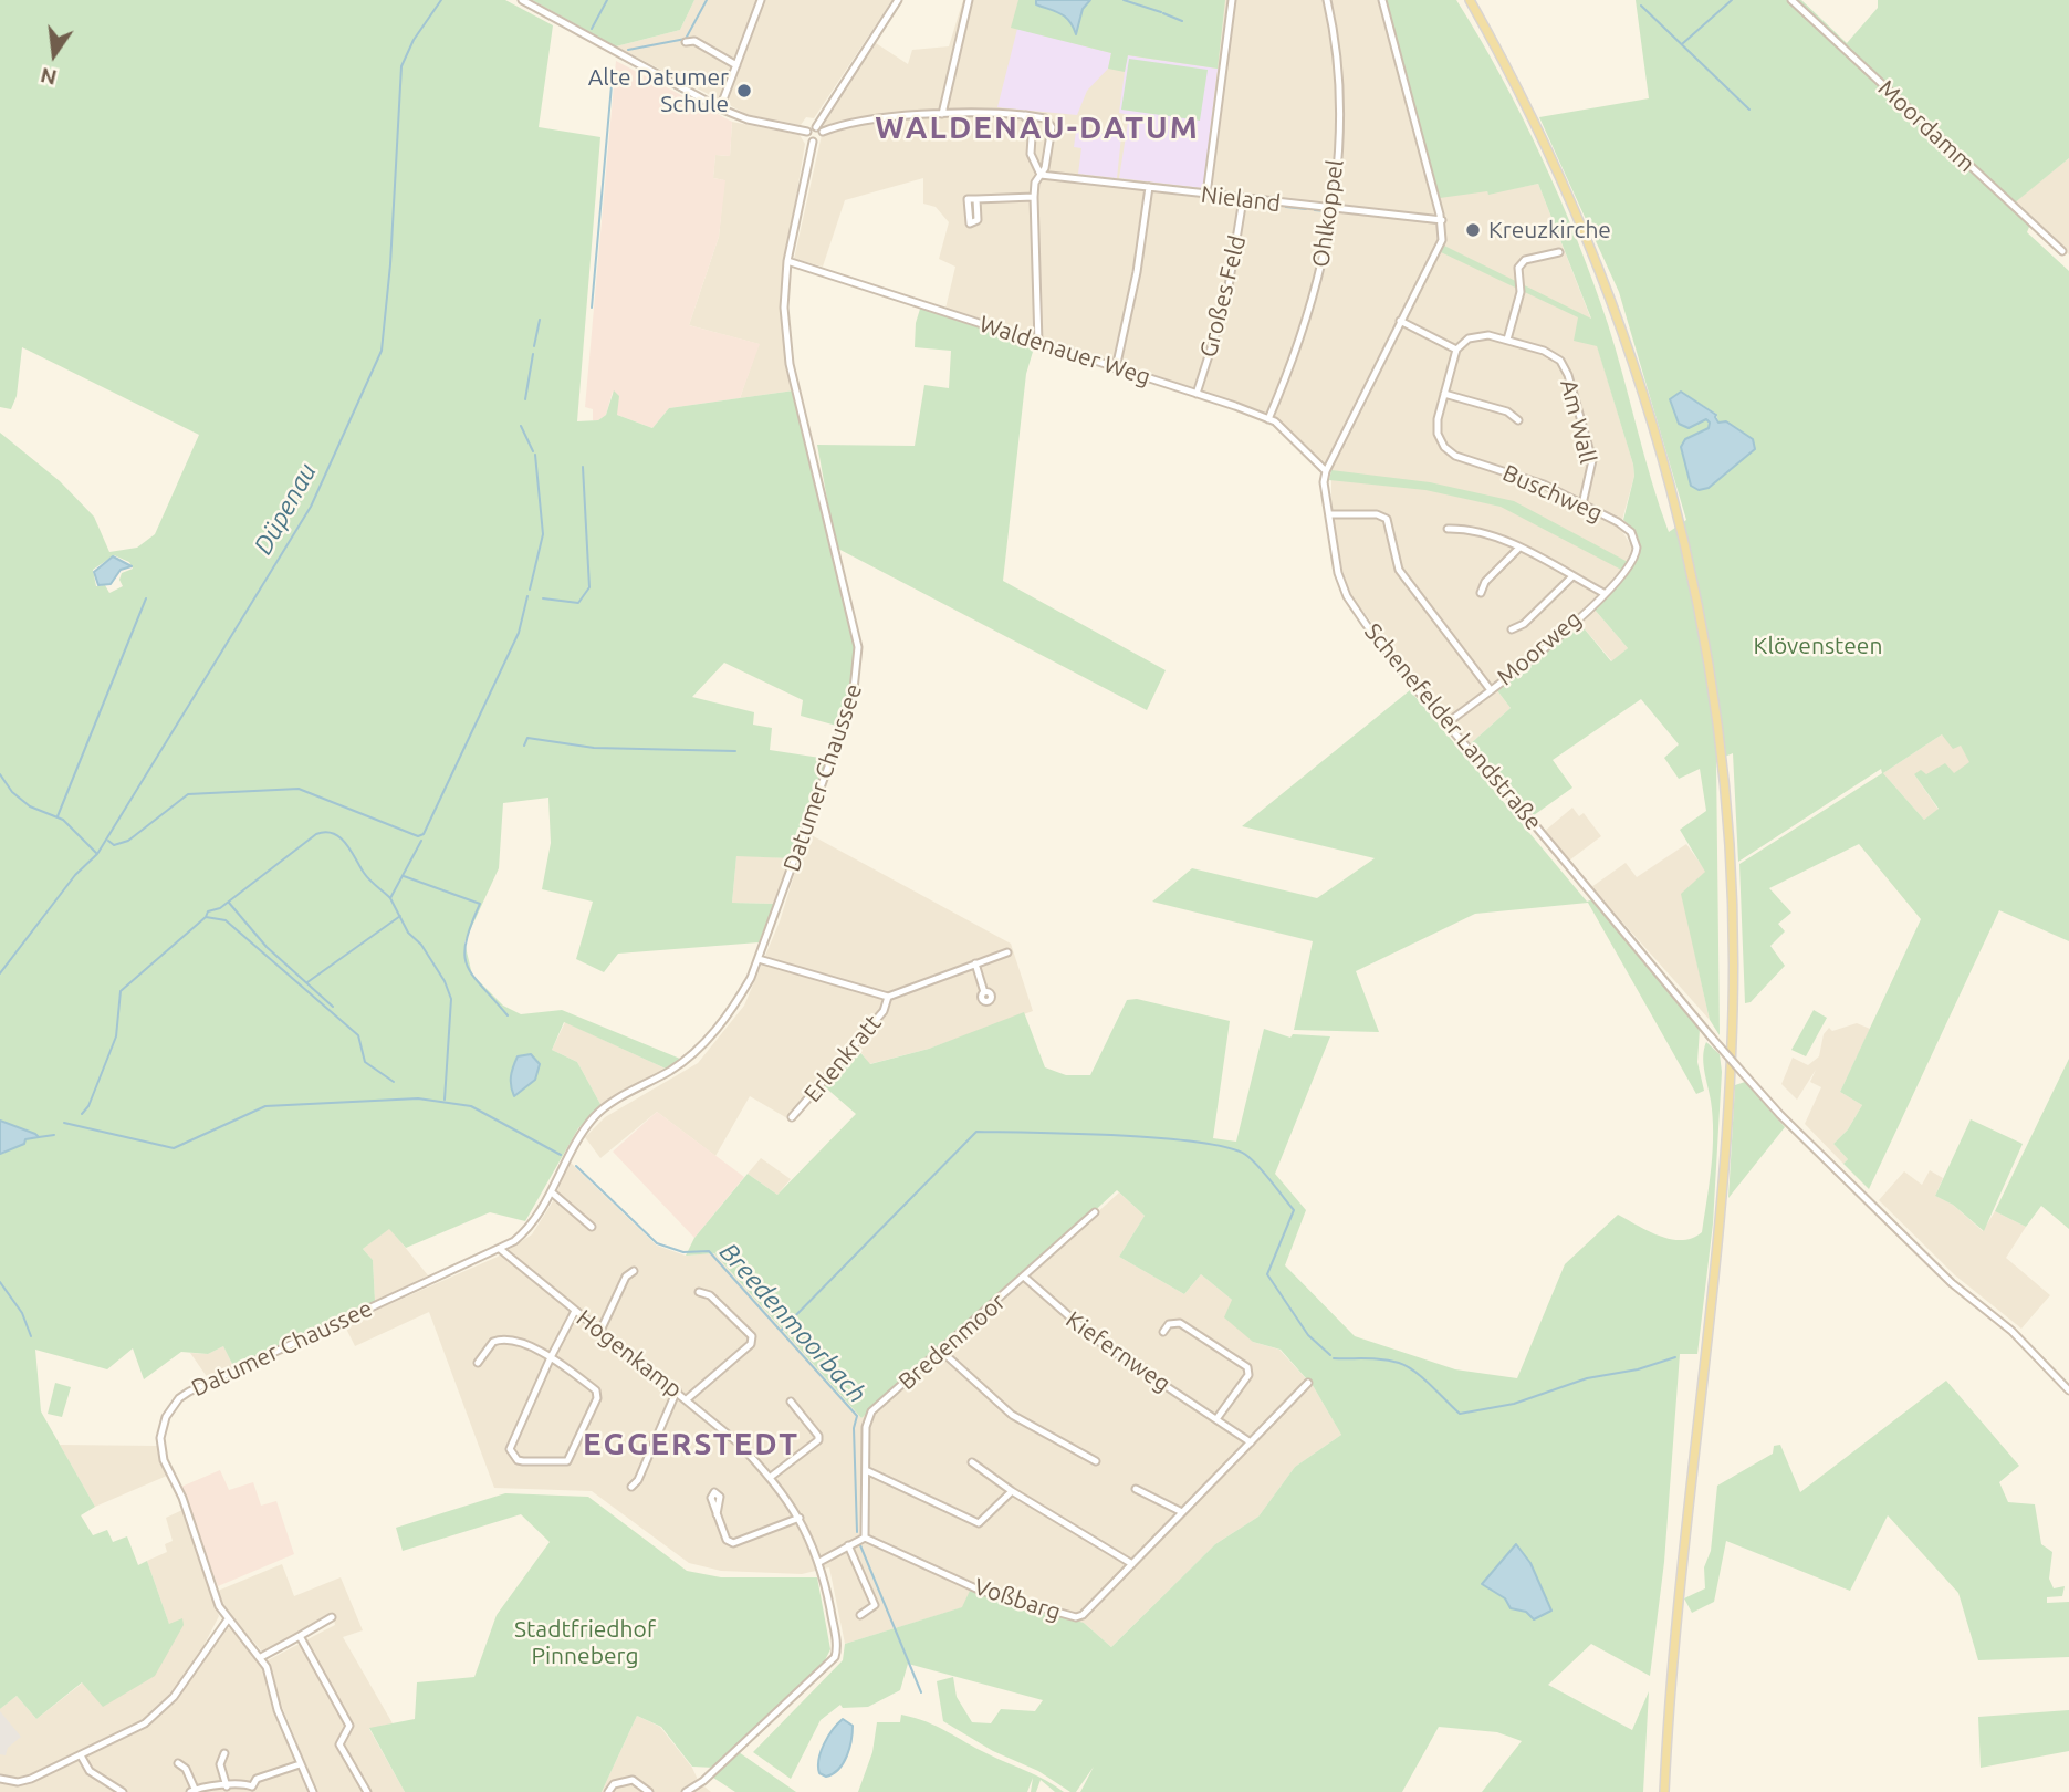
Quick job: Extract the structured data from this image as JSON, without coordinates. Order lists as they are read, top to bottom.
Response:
{
  "streets": {
    "street": [
      "Moordamm",
      "Nieland",
      "Ohlkoppel",
      "Großes Feld",
      "Waldenauer Weg",
      "Am Wall",
      "Buschweg",
      "Moorweg",
      "Schenefelder Landstraße",
      "Datumer Chaussee",
      "Erlenkratt",
      "Bredenmoor",
      "Kiefernweg",
      "Hogenkamp",
      "Voßbarg"
    ]
  },
  "crossings": [
    ["Nieland", "Ohlkoppel"],
    ["Nieland", "Großes Feld"],
    ["Ohlkoppel", "Waldenauer Weg"],
    ["Großes Feld", "Waldenauer Weg"],
    ["Waldenauer Weg", "Schenefelder Landstraße"],
    ["Waldenauer Weg", "Datumer Chaussee"],
    ["Am Wall", "Buschweg"],
    ["Buschweg", "Moorweg"],
    ["Moorweg", "Schenefelder Landstraße"],
    ["Datumer Chaussee", "Hogenkamp"],
    ["Bredenmoor", "Kiefernweg"],
    ["Bredenmoor", "Voßbarg"],
    ["Kiefernweg", "Voßbarg"]
  ],
  "districts": ["WALDENAU-DATUM", "EGGERSTEDT"],
  "water": ["Düpenau", "Breedenmoorbach"],
  "parks": ["Klövensteen", "Stadtfriedhof Pinneberg"],
  "places": ["Alte Datumer Schule", "Kreuzkirche"],
  "north": "bottom"
}
